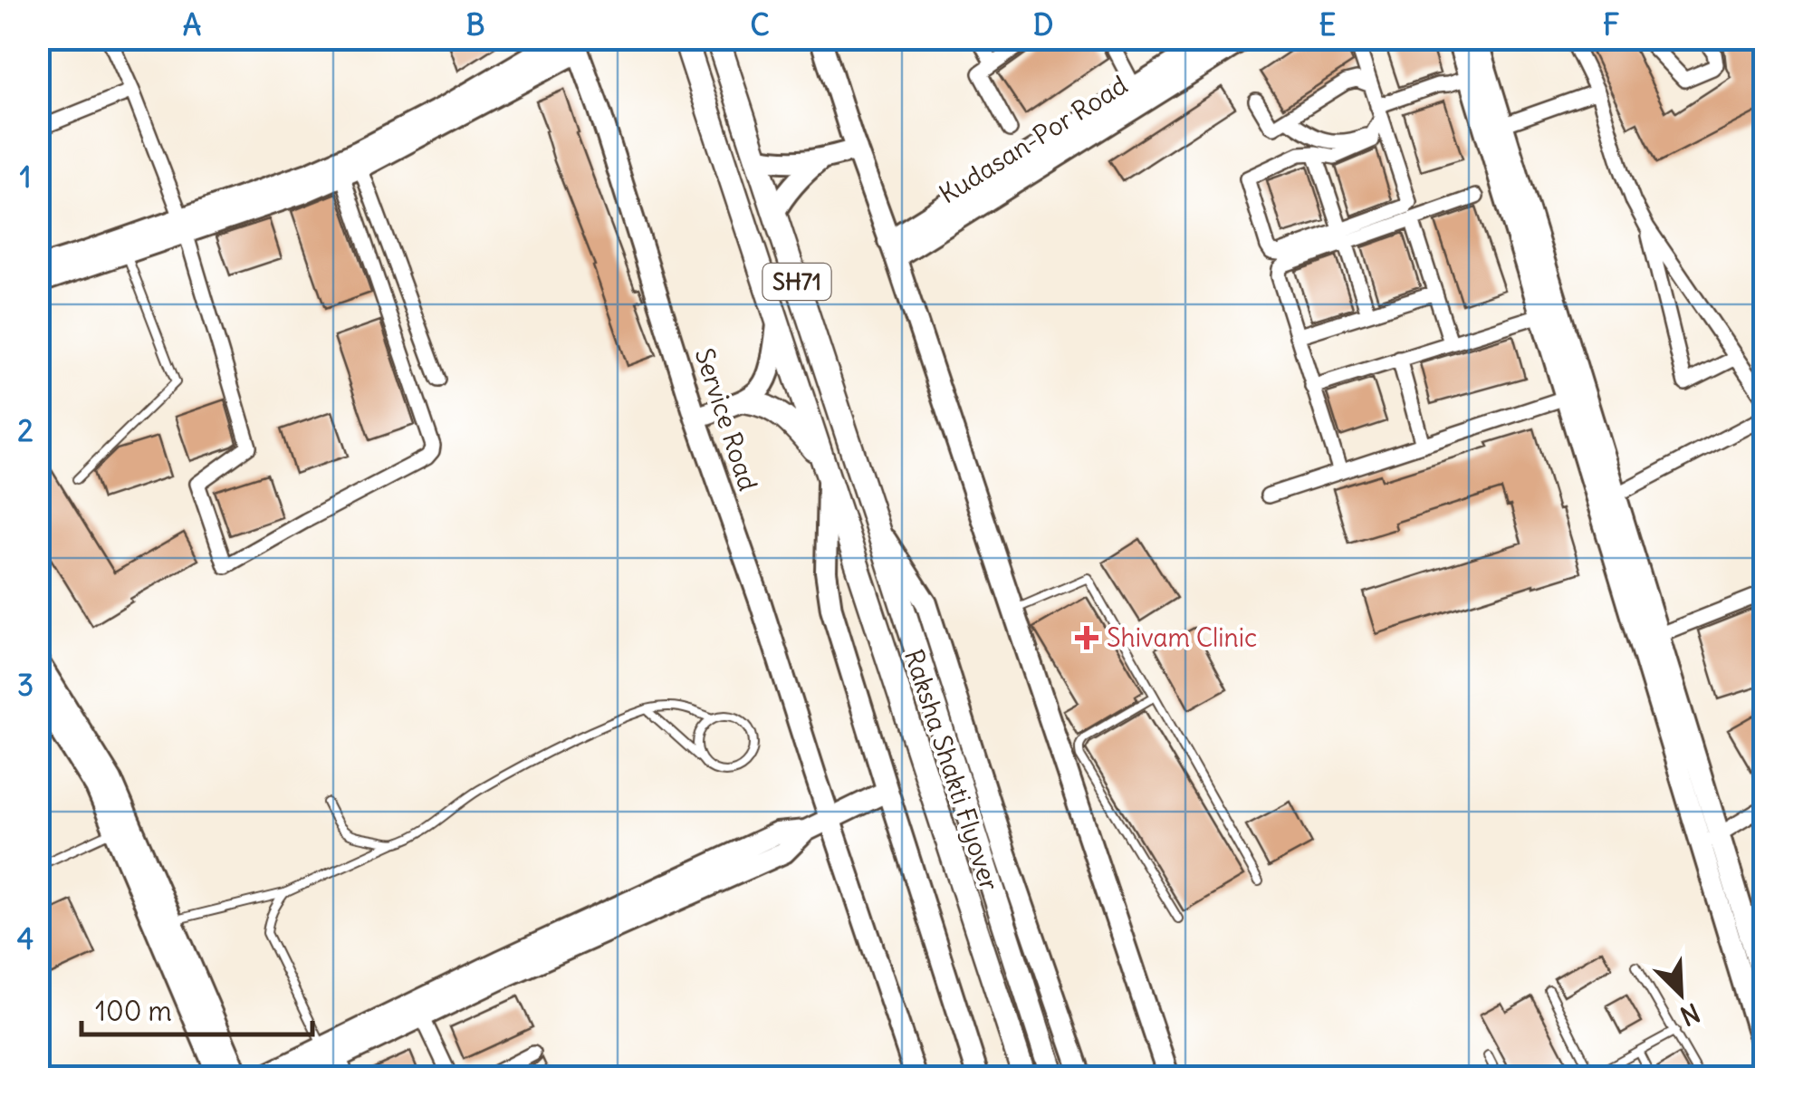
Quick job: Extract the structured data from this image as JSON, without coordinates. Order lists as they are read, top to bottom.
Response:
{
  "streets": {
    "main road": ["SH71", "Raksha Shakti Flyover"],
    "street": ["Kudasan-Por Road", "Service Road"]
  },
  "crossings": [
    ["SH71", "Raksha Shakti Flyover"]
  ],
  "places": {
    "health": ["Shivam Clinic"]
  },
  "scale_bar": "100 m",
  "north": "bottom right",
  "grid": {
    "columns": [
      "A",
      "B",
      "C",
      "D",
      "E",
      "F"
    ],
    "rows": [
      "1",
      "2",
      "3",
      "4"
    ]
  }
}
